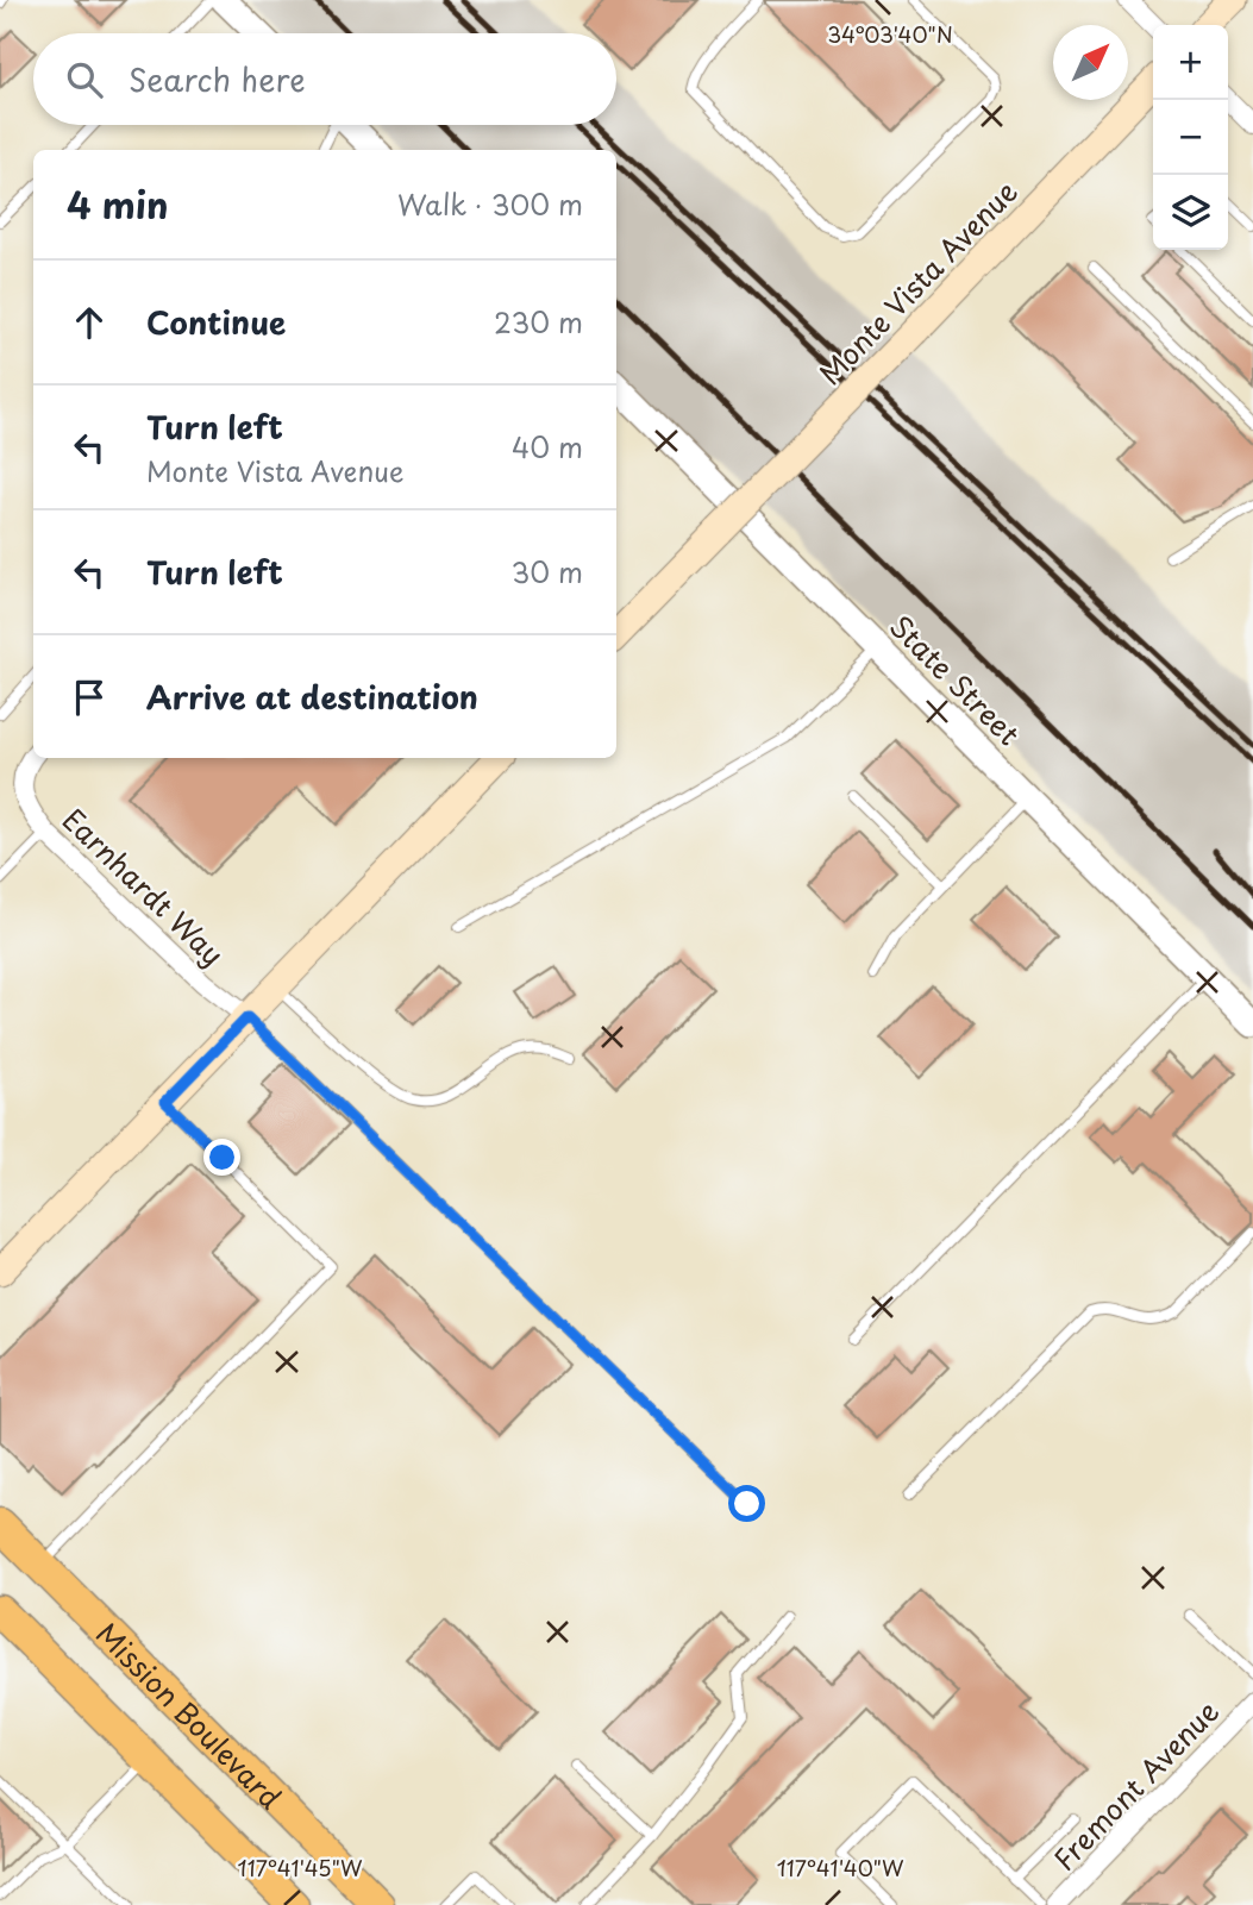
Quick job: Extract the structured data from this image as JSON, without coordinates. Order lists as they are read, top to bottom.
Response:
{
  "streets": {
    "main road": ["Monte Vista Avenue", "Mission Boulevard"],
    "street": ["State Street", "Earnhardt Way", "Fremont Avenue"]
  },
  "north": "top right",
  "page": {
    "map_buttons": ["+", "−"],
    "search": "Search here",
    "heading": ["4 min", "Walk · 300 m"],
    "list": [
      ["Continue", "230 m"],
      ["Turn left", "Monte Vista Avenue", "40 m"],
      ["Turn left", "30 m"],
      "Arrive at destination"
    ]
  },
  "coordinates": ["34°03'40\"N", "117°41'45\"W", "117°41'40\"W"]
}
